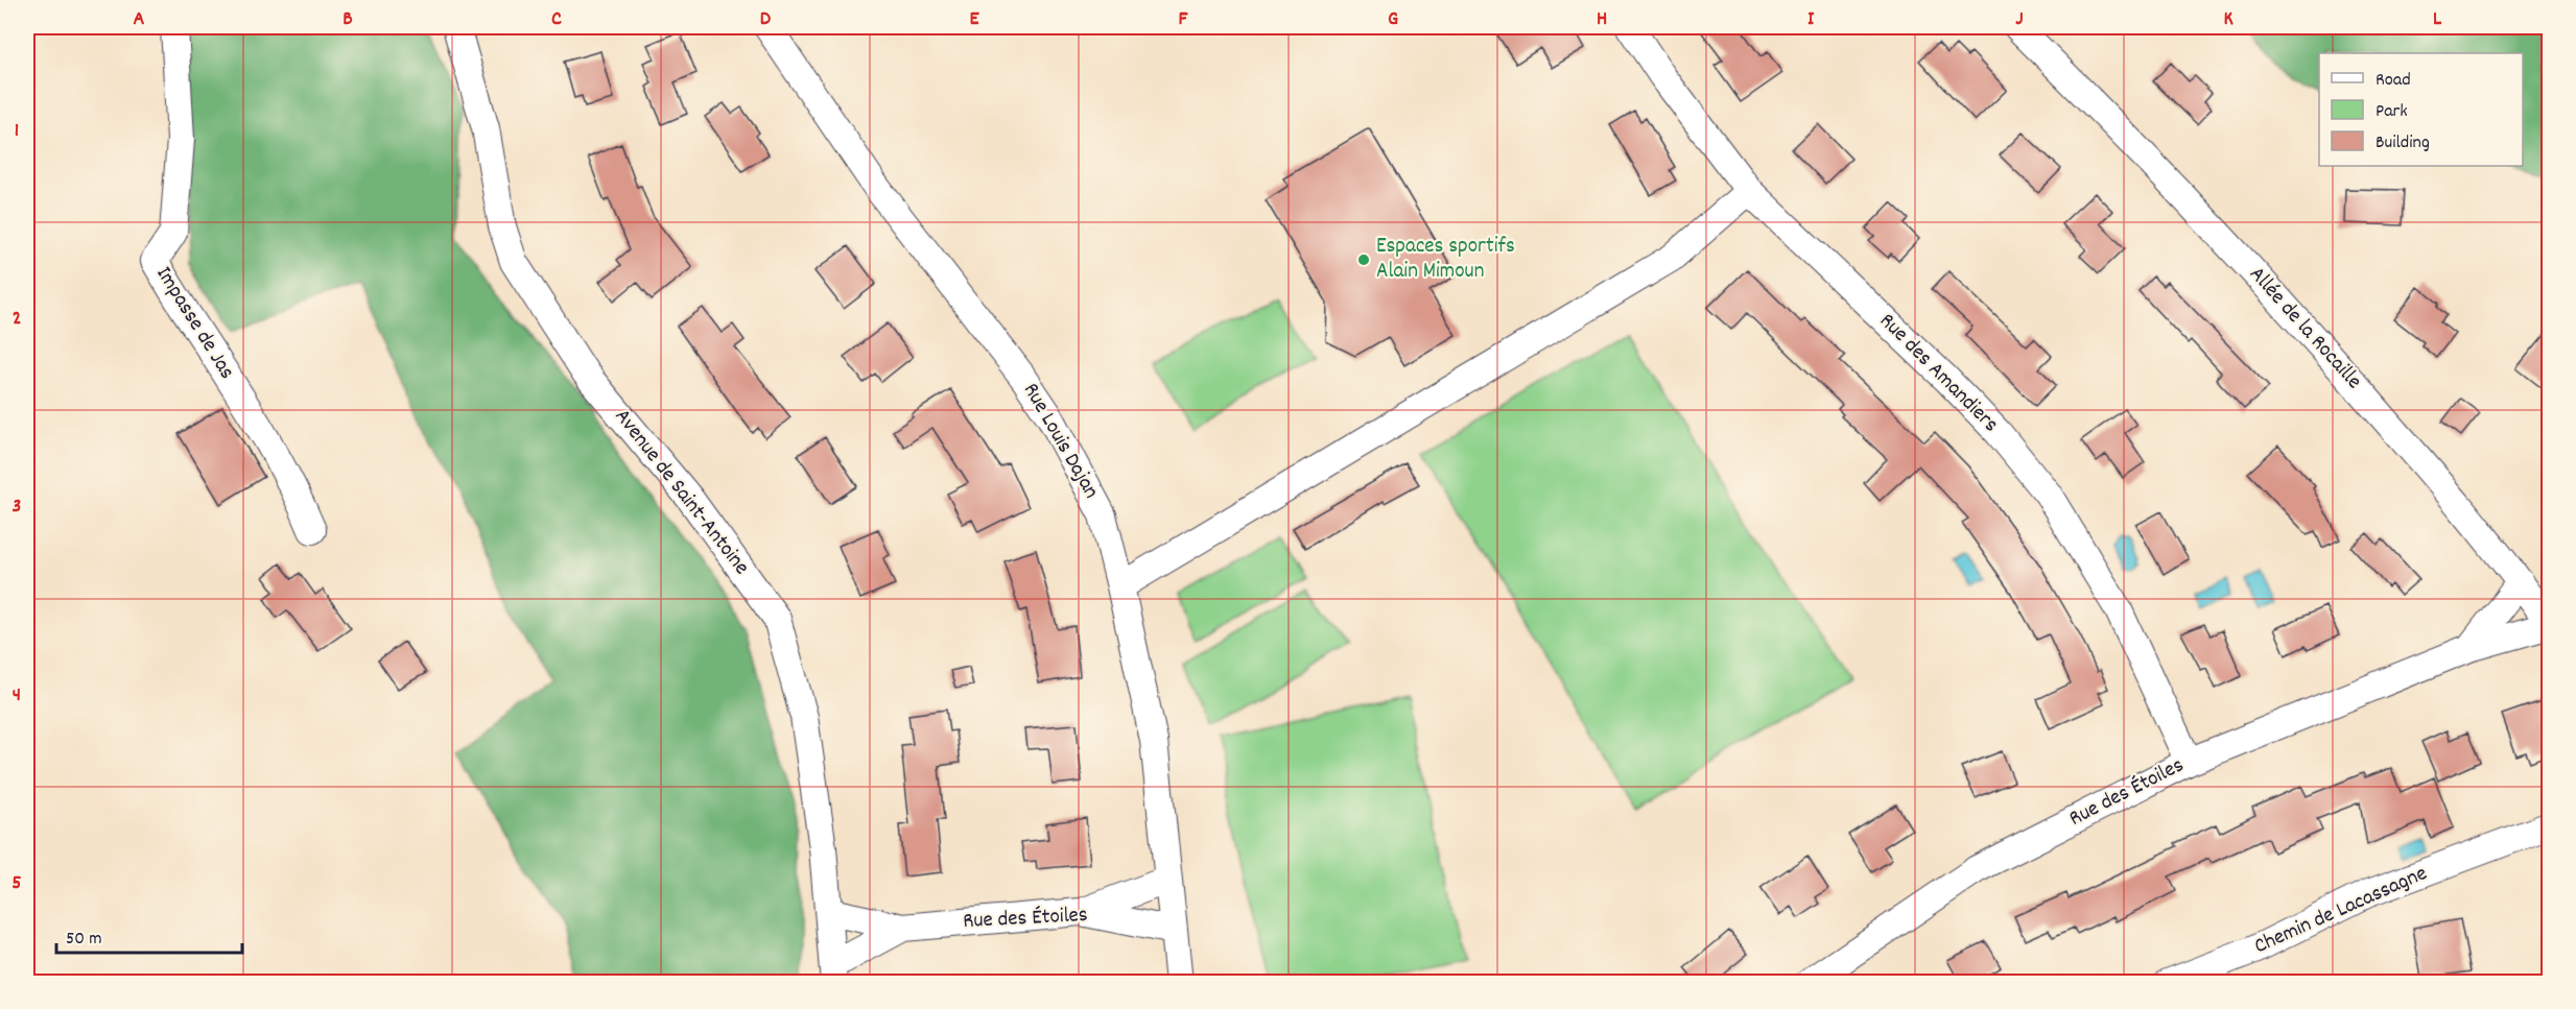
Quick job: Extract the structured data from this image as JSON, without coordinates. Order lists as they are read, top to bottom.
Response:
{
  "streets": {
    "street": [
      "Impasse de Jas",
      "Allée de la Rocaille",
      "Rue des Amandiers",
      "Rue Louis Dajan",
      "Avenue de Saint-Antoine",
      "Rue des Étoiles",
      "Chemin de Lacassagne"
    ]
  },
  "crossings": [
    ["Allée de la Rocaille", "Rue des Étoiles"],
    ["Rue des Amandiers", "Rue des Étoiles"],
    ["Rue Louis Dajan", "Rue des Étoiles"],
    ["Avenue de Saint-Antoine", "Rue des Étoiles"]
  ],
  "places": ["Espaces sportifs Alain Mimoun"],
  "legend": ["Road", "Park", "Building"],
  "scale_bar": "50 m",
  "grid": {
    "columns": [
      "A",
      "B",
      "C",
      "D",
      "E",
      "F",
      "G",
      "H",
      "I",
      "J",
      "K",
      "L"
    ],
    "rows": [
      "1",
      "2",
      "3",
      "4",
      "5"
    ]
  }
}
